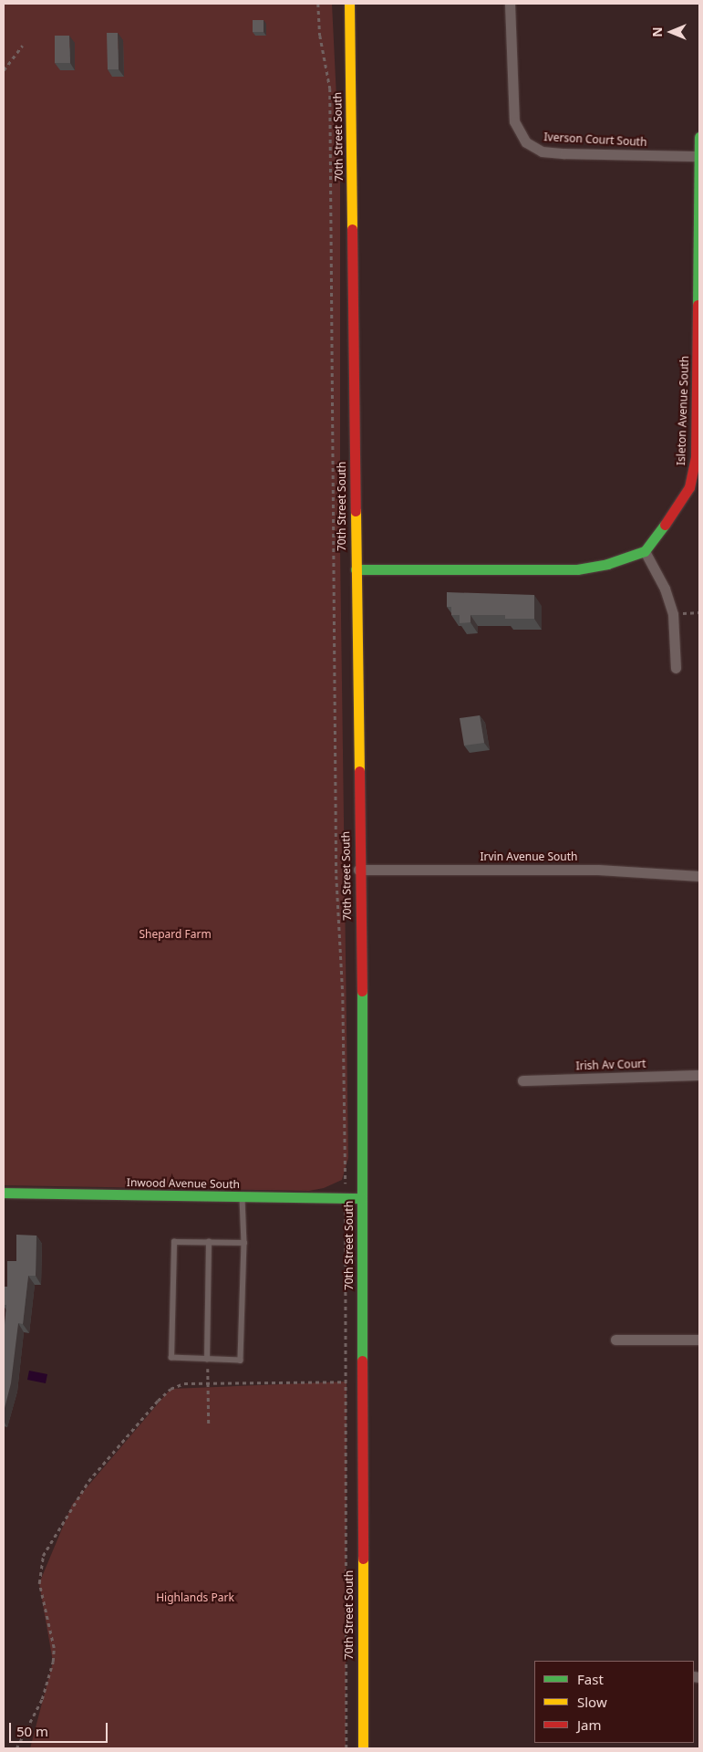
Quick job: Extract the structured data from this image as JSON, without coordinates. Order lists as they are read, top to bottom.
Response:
{
  "streets": {
    "main road": ["70th Street South", "Isleton Avenue South", "Inwood Avenue South"],
    "street": ["Iverson Court South", "Irvin Avenue South", "Irish Av Court"]
  },
  "crossings": [
    ["70th Street South", "Irvin Avenue South"],
    ["70th Street South", "Inwood Avenue South"],
    ["Iverson Court South", "Isleton Avenue South"]
  ],
  "parks": ["Shepard Farm", "Highlands Park"],
  "legend": ["Fast", "Slow", "Jam"],
  "scale_bar": "50 m",
  "north": "left"
}
